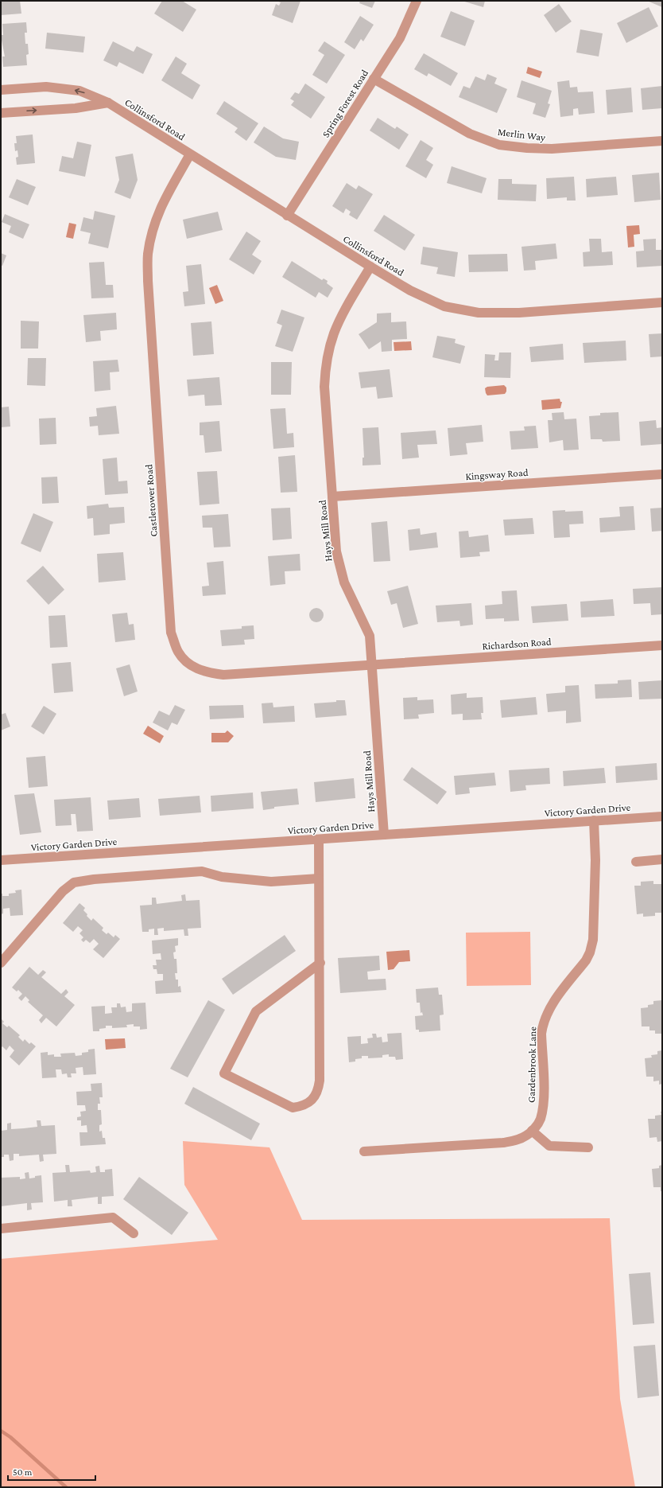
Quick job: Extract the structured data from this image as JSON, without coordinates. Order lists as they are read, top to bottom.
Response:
{
  "streets": {
    "street": [
      "Spring Forest Road",
      "Collinsford Road",
      "Merlin Way",
      "Kingsway Road",
      "Castletower Road",
      "Hays Mill Road",
      "Richardson Road",
      "Victory Garden Drive",
      "Gardenbrook Lane"
    ]
  },
  "crossings": [
    ["Spring Forest Road", "Collinsford Road"],
    ["Spring Forest Road", "Merlin Way"],
    ["Collinsford Road", "Castletower Road"],
    ["Collinsford Road", "Hays Mill Road"],
    ["Kingsway Road", "Hays Mill Road"],
    ["Castletower Road", "Hays Mill Road"],
    ["Castletower Road", "Richardson Road"],
    ["Hays Mill Road", "Richardson Road"],
    ["Hays Mill Road", "Victory Garden Drive"],
    ["Victory Garden Drive", "Gardenbrook Lane"]
  ],
  "scale_bar": "50 m"
}
